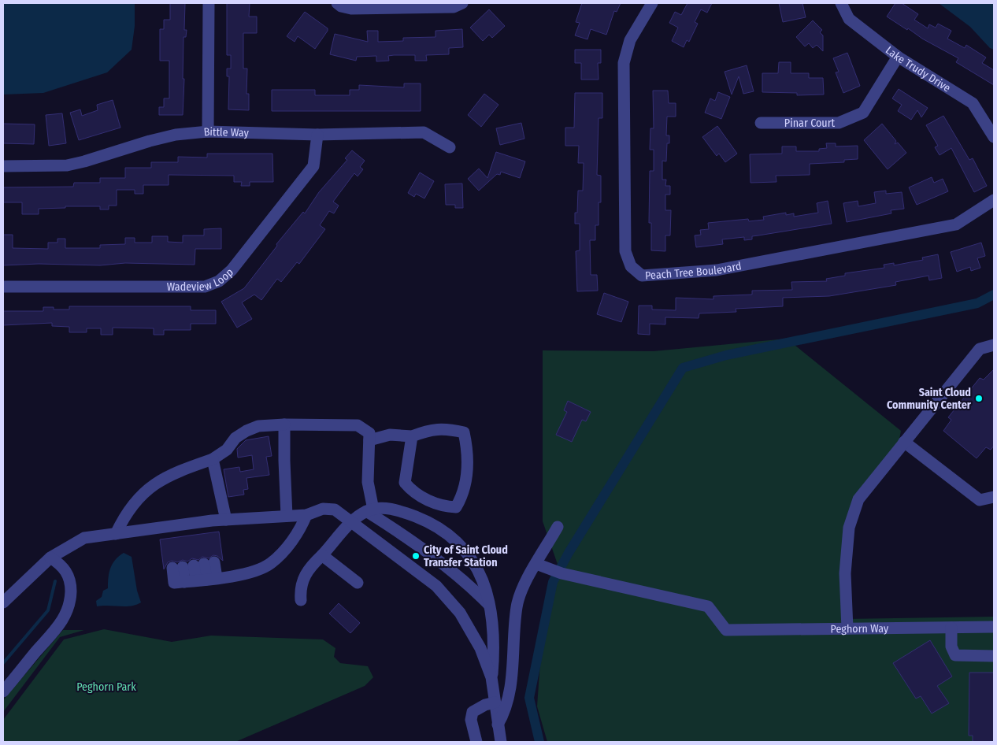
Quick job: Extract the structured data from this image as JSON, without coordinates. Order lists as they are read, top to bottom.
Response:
{
  "streets": {
    "street": [
      "Lake Trudy Drive",
      "Pinar Court",
      "Bittle Way",
      "Peach Tree Boulevard",
      "Wadeview Loop",
      "Peghorn Way"
    ]
  },
  "crossings": [
    ["Lake Trudy Drive", "Pinar Court"],
    ["Bittle Way", "Wadeview Loop"]
  ],
  "parks": ["Peghorn Park"],
  "places": ["Saint Cloud Community Center", "City of Saint Cloud Transfer Station"]
}
